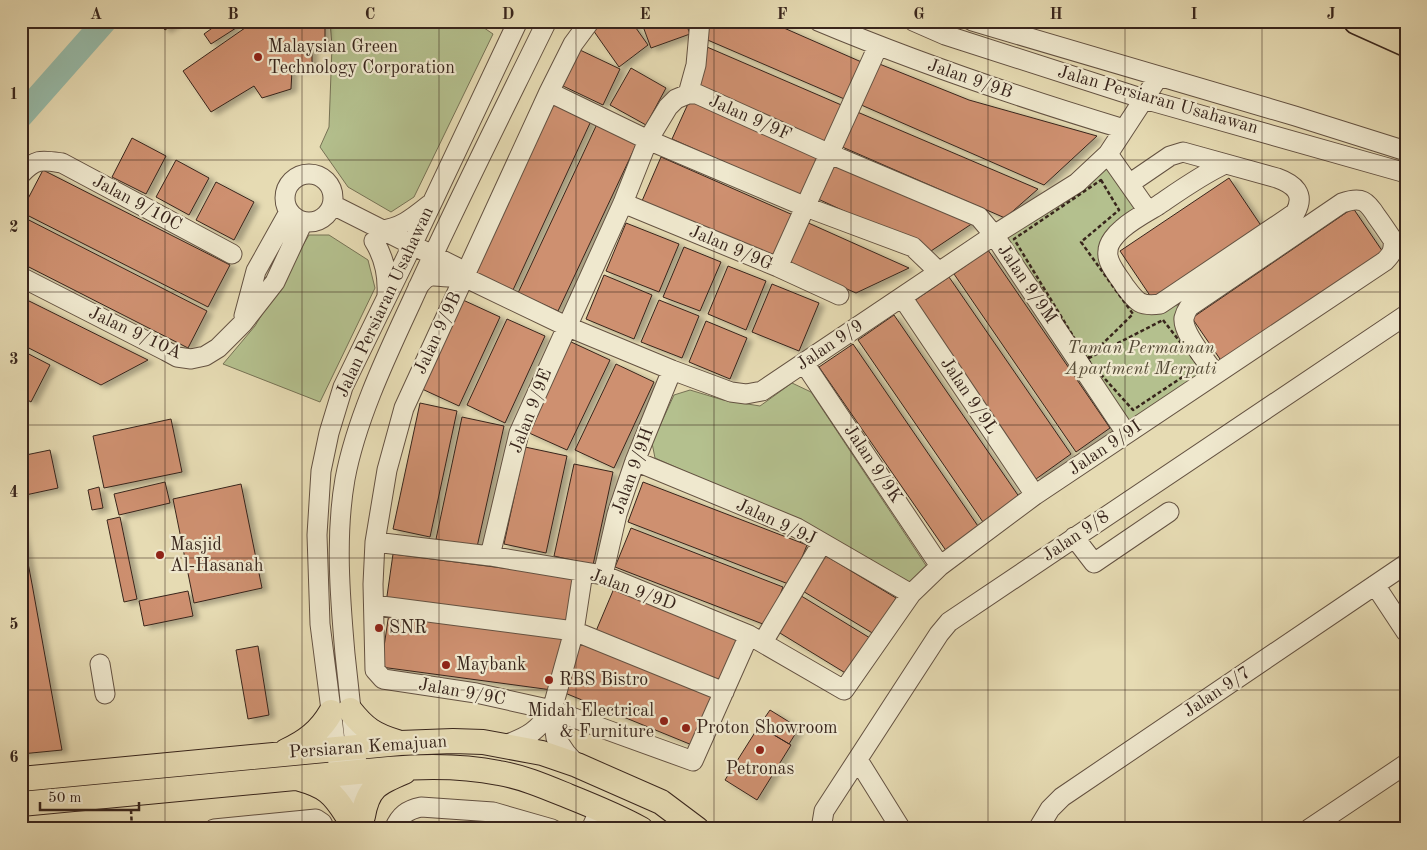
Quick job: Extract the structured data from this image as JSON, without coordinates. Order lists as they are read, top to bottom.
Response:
{
  "streets": {
    "main road": ["Persiaran Kemajuan"],
    "street": [
      "Jalan 9/9B",
      "Jalan Persiaran Usahawan",
      "Jalan 9/9F",
      "Jalan 9/10C",
      "Jalan 9/9G",
      "Jalan 9/9M",
      "Jalan 9/10A",
      "Jalan 9/9",
      "Jalan 9/9L",
      "Jalan 9/9E",
      "Jalan 9/9I",
      "Jalan 9/9K",
      "Jalan 9/9H",
      "Jalan 9/9J",
      "Jalan 9/8",
      "Jalan 9/9D",
      "Jalan 9/9C",
      "Jalan 9/7"
    ]
  },
  "crossings": [
    ["Jalan 9/9B", "Jalan 9/9"],
    ["Jalan 9/9B", "Jalan 9/9D"],
    ["Jalan 9/9B", "Jalan 9/9C"],
    ["Jalan Persiaran Usahawan", "Jalan 9/9"],
    ["Jalan Persiaran Usahawan", "Persiaran Kemajuan"],
    ["Jalan 9/9F", "Jalan 9/9G"],
    ["Jalan 9/9F", "Jalan 9/9M"],
    ["Jalan 9/9F", "Jalan 9/9"],
    ["Jalan 9/9F", "Jalan 9/9E"],
    ["Jalan 9/9M", "Jalan 9/9"],
    ["Jalan 9/9M", "Jalan 9/9I"],
    ["Jalan 9/10A", "Jalan 9/9"],
    ["Jalan 9/9", "Jalan 9/9L"],
    ["Jalan 9/9", "Jalan 9/9E"],
    ["Jalan 9/9", "Jalan 9/9K"],
    ["Jalan 9/9", "Jalan 9/9H"],
    ["Jalan 9/9L", "Jalan 9/9I"],
    ["Jalan 9/9E", "Jalan 9/9D"],
    ["Jalan 9/9I", "Jalan 9/9K"],
    ["Jalan 9/9I", "Jalan 9/9J"],
    ["Jalan 9/9I", "Jalan 9/9D"],
    ["Jalan 9/9H", "Jalan 9/9J"],
    ["Jalan 9/9H", "Jalan 9/9D"]
  ],
  "parks": ["Taman Permainan Apartment Merpati"],
  "places": [
    "Malaysian Green Technology Corporation",
    "Masjid Al-Hasanah",
    "SNR",
    "Maybank",
    "RBS Bistro",
    "Midah Electrical & Furniture",
    "Proton Showroom",
    "Petronas"
  ],
  "scale_bar": "50 m",
  "grid": {
    "columns": [
      "A",
      "B",
      "C",
      "D",
      "E",
      "F",
      "G",
      "H",
      "I",
      "J"
    ],
    "rows": [
      "1",
      "2",
      "3",
      "4",
      "5",
      "6"
    ]
  }
}
